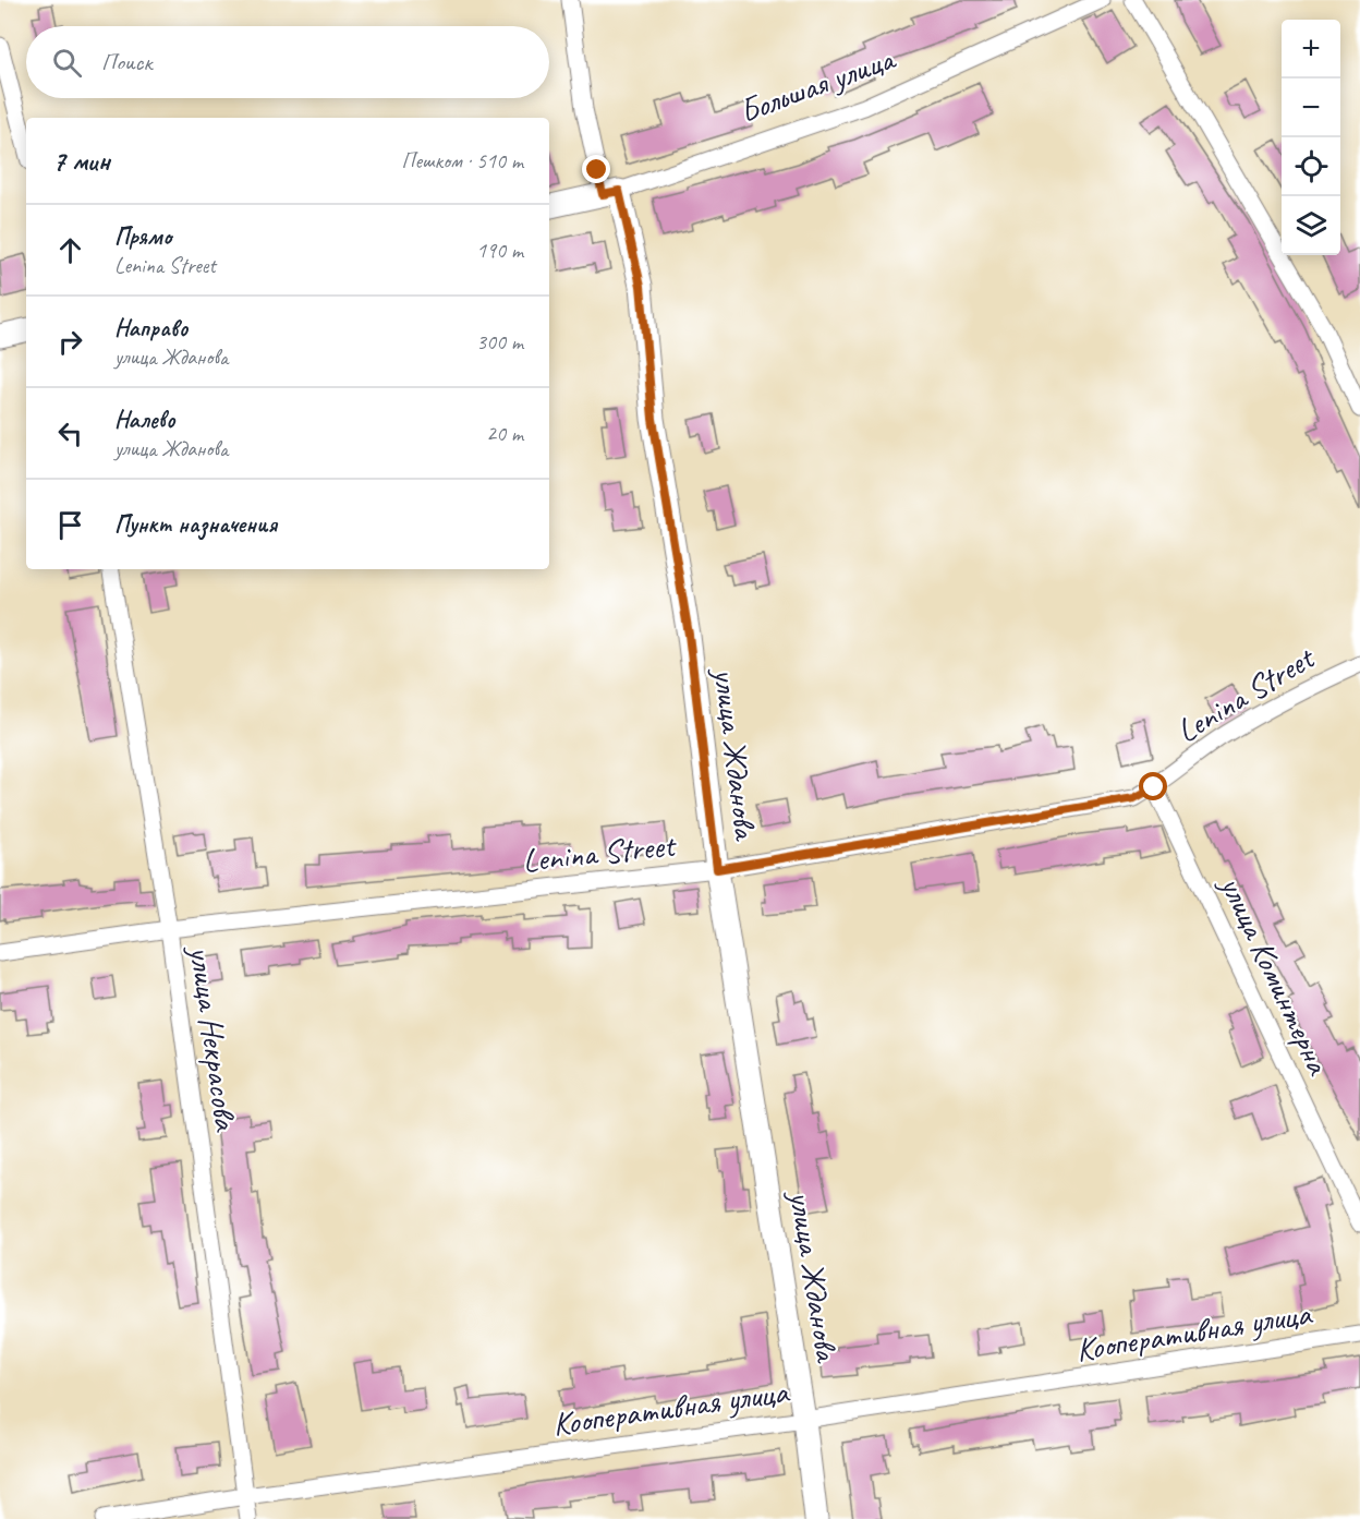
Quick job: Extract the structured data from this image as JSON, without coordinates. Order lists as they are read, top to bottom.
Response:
{
  "streets": {
    "street": [
      "Большая улица",
      "Lenina Street",
      "улица Жданова",
      "улица Коминтерна",
      "улица Некрасова",
      "Кооперативная улица"
    ]
  },
  "crossings": [
    ["Большая улица", "улица Жданова"],
    ["Lenina Street", "улица Жданова"],
    ["Lenina Street", "улица Коминтерна"],
    ["Lenina Street", "улица Некрасова"],
    ["улица Жданова", "Кооперативная улица"],
    ["улица Некрасова", "Кооперативная улица"]
  ],
  "page": {
    "map_buttons": ["+", "−"],
    "search": "Поиск",
    "heading": ["7 мин", "Пешком · 510 m"],
    "list": [
      ["Прямо", "Lenina Street", "190 m"],
      ["Направо", "улица Жданова", "300 m"],
      ["Налево", "улица Жданова", "20 m"],
      "Пункт назначения"
    ]
  }
}
